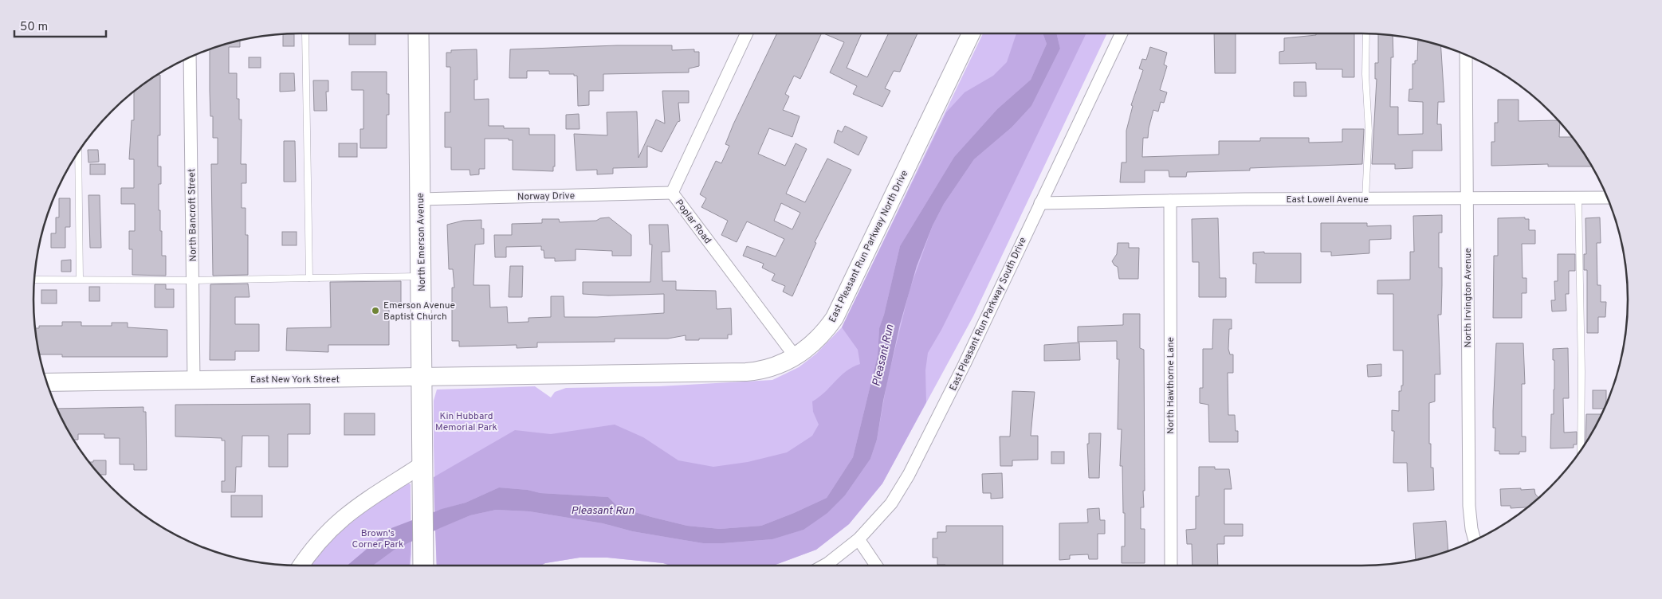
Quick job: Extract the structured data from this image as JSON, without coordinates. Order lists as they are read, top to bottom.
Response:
{
  "streets": {
    "main road": ["North Emerson Avenue", "East Pleasant Run Parkway North Drive", "East New York Street"],
    "street": [
      "Norway Drive",
      "East Lowell Avenue",
      "North Bancroft Street",
      "Poplar Road",
      "North Irvington Avenue",
      "East Pleasant Run Parkway South Drive",
      "North Hawthorne Lane"
    ]
  },
  "crossings": [
    ["Norway Drive", "Poplar Road"],
    ["Norway Drive", "North Emerson Avenue"],
    ["East Lowell Avenue", "North Irvington Avenue"],
    ["East Lowell Avenue", "East Pleasant Run Parkway South Drive"],
    ["East Lowell Avenue", "North Hawthorne Lane"],
    ["North Bancroft Street", "East New York Street"],
    ["Poplar Road", "East Pleasant Run Parkway North Drive"],
    ["North Emerson Avenue", "East New York Street"],
    ["East Pleasant Run Parkway North Drive", "East New York Street"]
  ],
  "water": ["Pleasant Run"],
  "parks": ["Kin Hubbard Memorial Park", "Brown's Corner Park"],
  "places": ["Emerson Avenue Baptist Church"],
  "scale_bar": "50 m"
}
